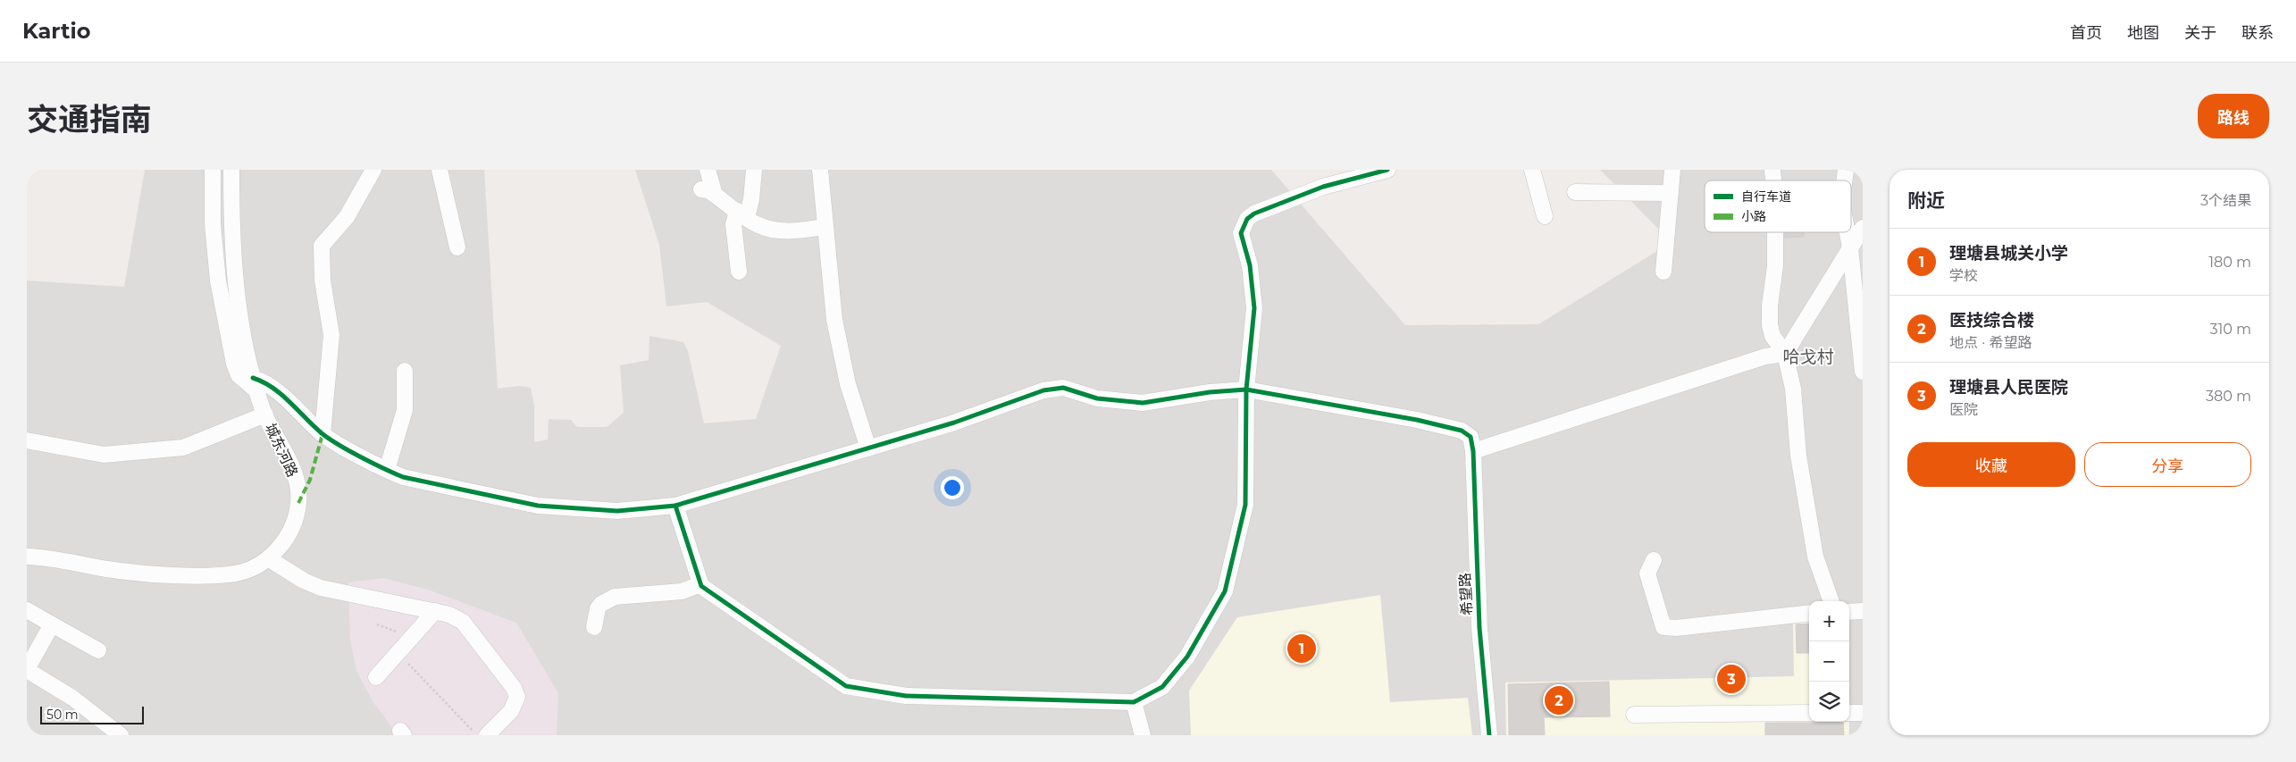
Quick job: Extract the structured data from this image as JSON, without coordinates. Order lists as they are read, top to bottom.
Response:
{
  "streets": {
    "street": ["城东河路", "希望路"]
  },
  "districts": ["哈戈村"],
  "legend": ["自行车道", "小路"],
  "scale_bar": "50 m",
  "page": {
    "header": "Kartio",
    "nav": [
      "首页",
      "地图",
      "关于",
      "联系"
    ],
    "title": "交通指南",
    "buttons": [
      "路线",
      ["收藏", "分享"]
    ],
    "heading": ["附近", "3个结果"],
    "list": [
      {
        "mark": "1",
        "name": "理塘县城关小学",
        "note": "学校",
        "value": "180 m"
      },
      {
        "mark": "2",
        "name": "医技综合楼",
        "note": "地点 · 希望路",
        "value": "310 m"
      },
      {
        "mark": "3",
        "name": "理塘县人民医院",
        "note": "医院",
        "value": "380 m"
      }
    ],
    "map_buttons": ["+", "−"],
    "pins": ["1", "3", "2"],
    "scale": "50 m"
  }
}
